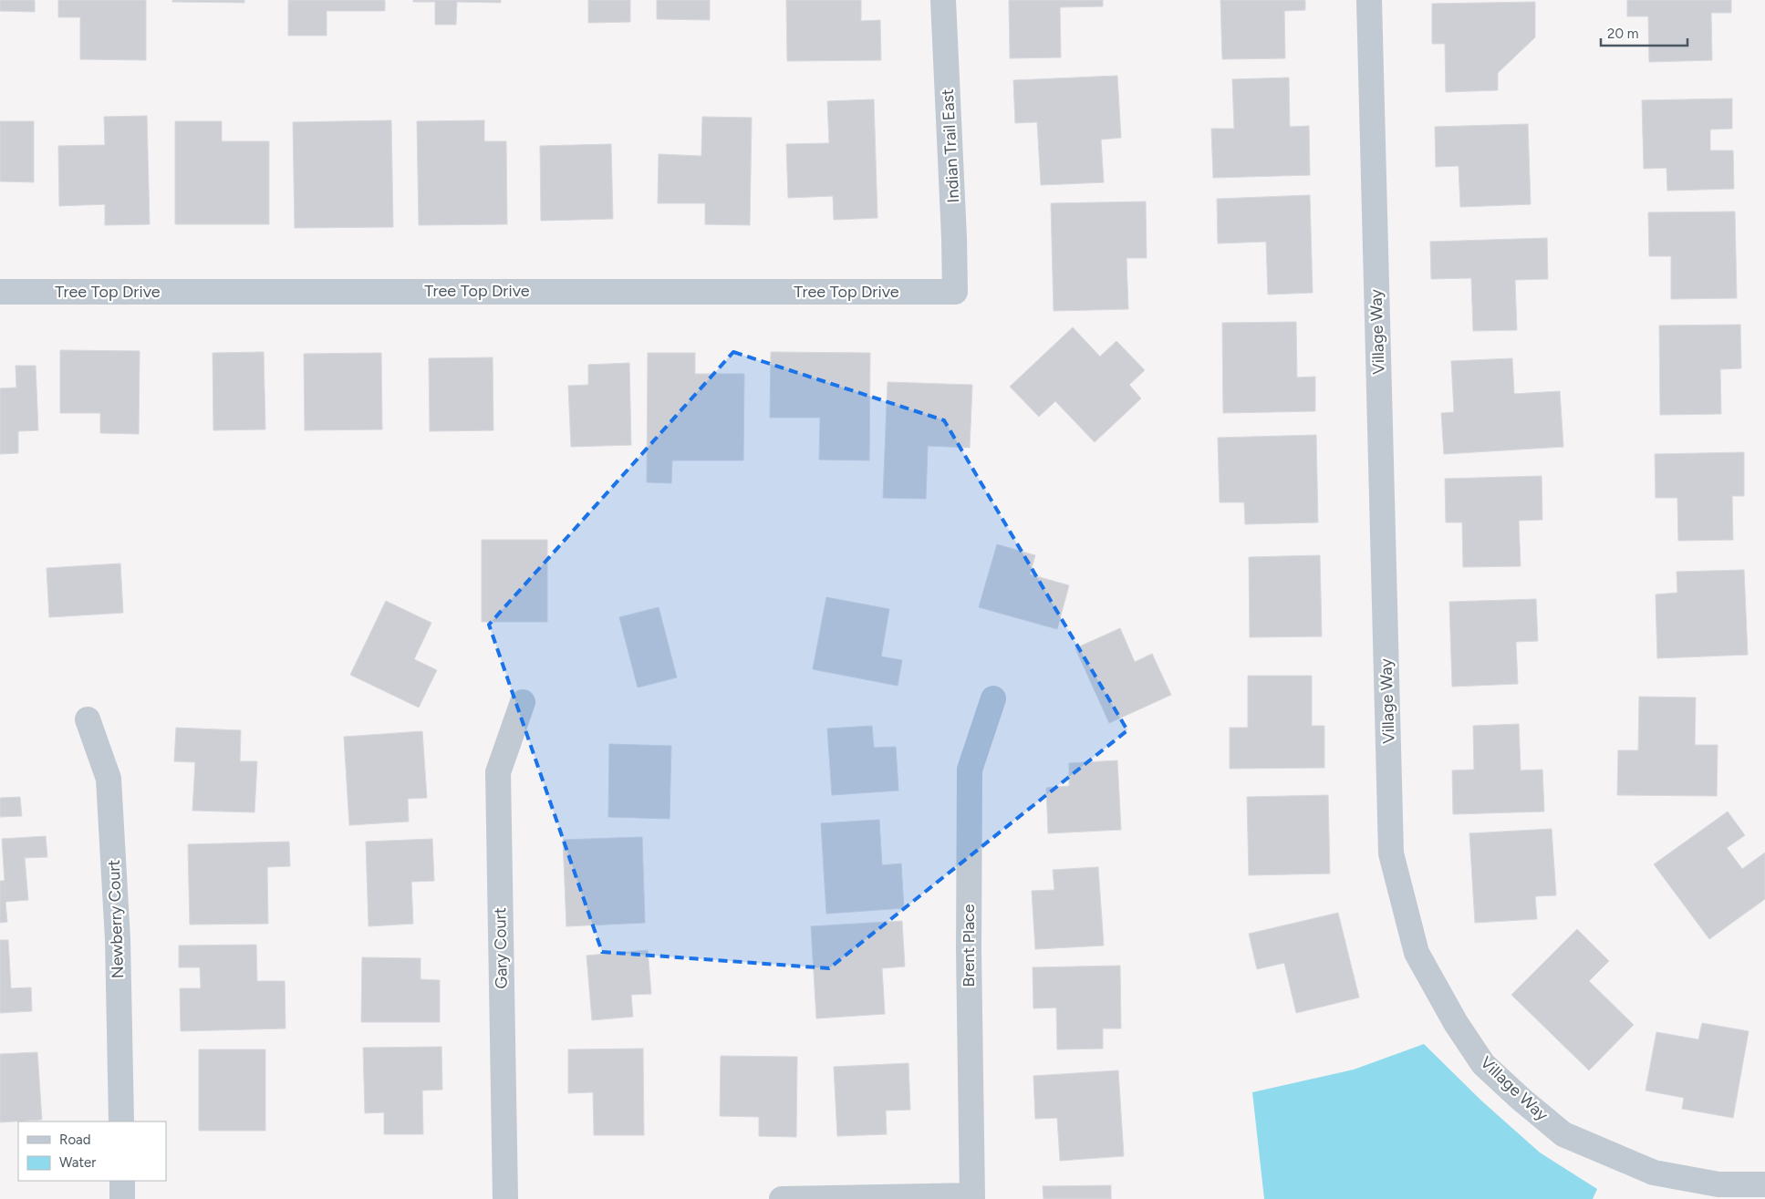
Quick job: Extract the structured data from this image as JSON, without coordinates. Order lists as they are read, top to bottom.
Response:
{
  "streets": {
    "street": [
      "Indian Trail East",
      "Tree Top Drive",
      "Village Way",
      "Newberry Court",
      "Brent Place",
      "Gary Court"
    ]
  },
  "crossings": [
    ["Indian Trail East", "Tree Top Drive"]
  ],
  "legend": ["Road", "Water"],
  "scale_bar": "20 m"
}
